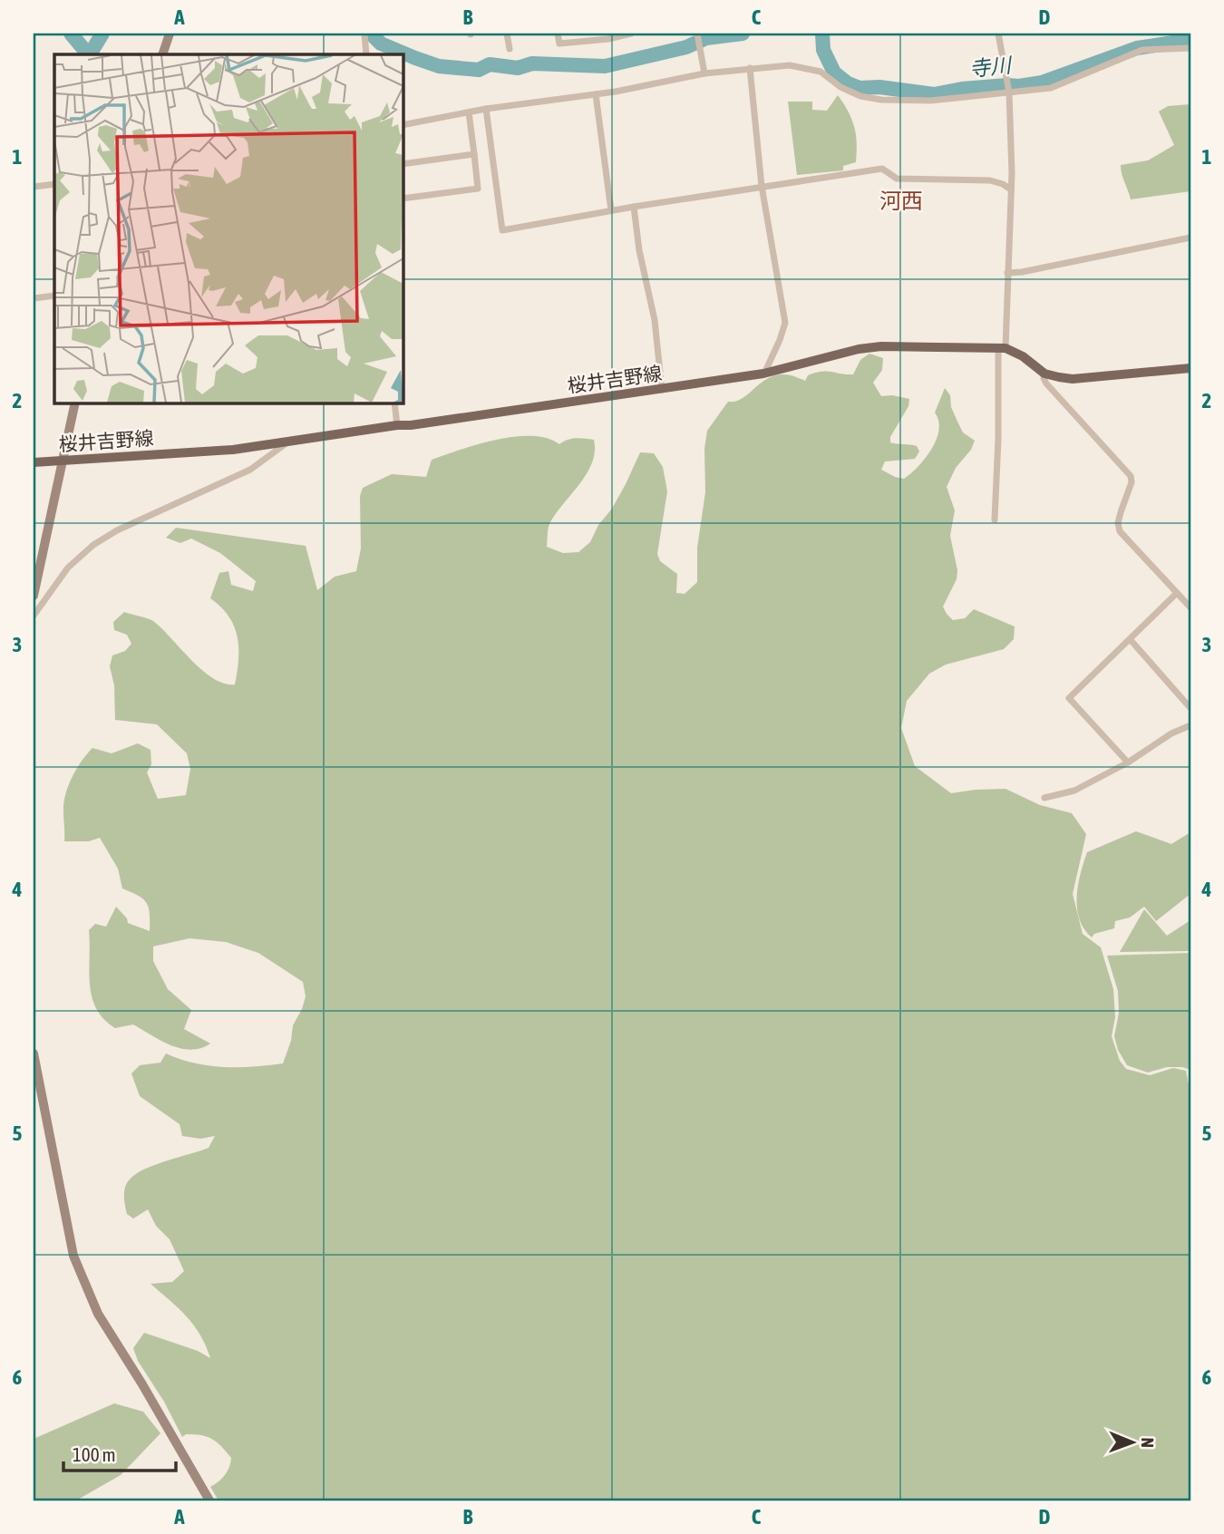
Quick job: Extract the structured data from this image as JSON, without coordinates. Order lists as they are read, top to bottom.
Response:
{
  "streets": {
    "main road": ["桜井吉野線"]
  },
  "districts": ["河西"],
  "water": ["寺川"],
  "scale_bar": "100 m",
  "north": "right",
  "grid": {
    "columns": [
      "A",
      "B",
      "C",
      "D"
    ],
    "rows": [
      "1",
      "2",
      "3",
      "4",
      "5",
      "6"
    ]
  }
}
